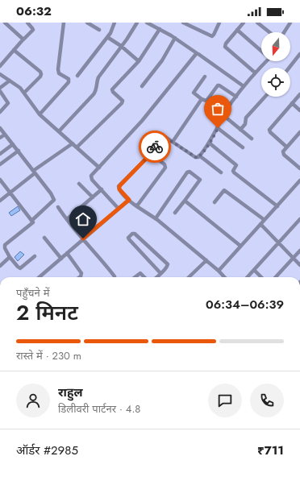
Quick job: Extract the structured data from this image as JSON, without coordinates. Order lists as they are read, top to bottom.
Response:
{
  "north": "bottom",
  "page": {
    "status": "06:32",
    "heading": ["2 मिनट", "पहुँचने में", "06:34–06:39"],
    "panel": [
      "राहुल",
      "डिलीवरी पार्टनर · 4.8",
      "ऑर्डर #2985",
      "₹711"
    ],
    "bar": "रास्ते में · 230 m"
  }
}
